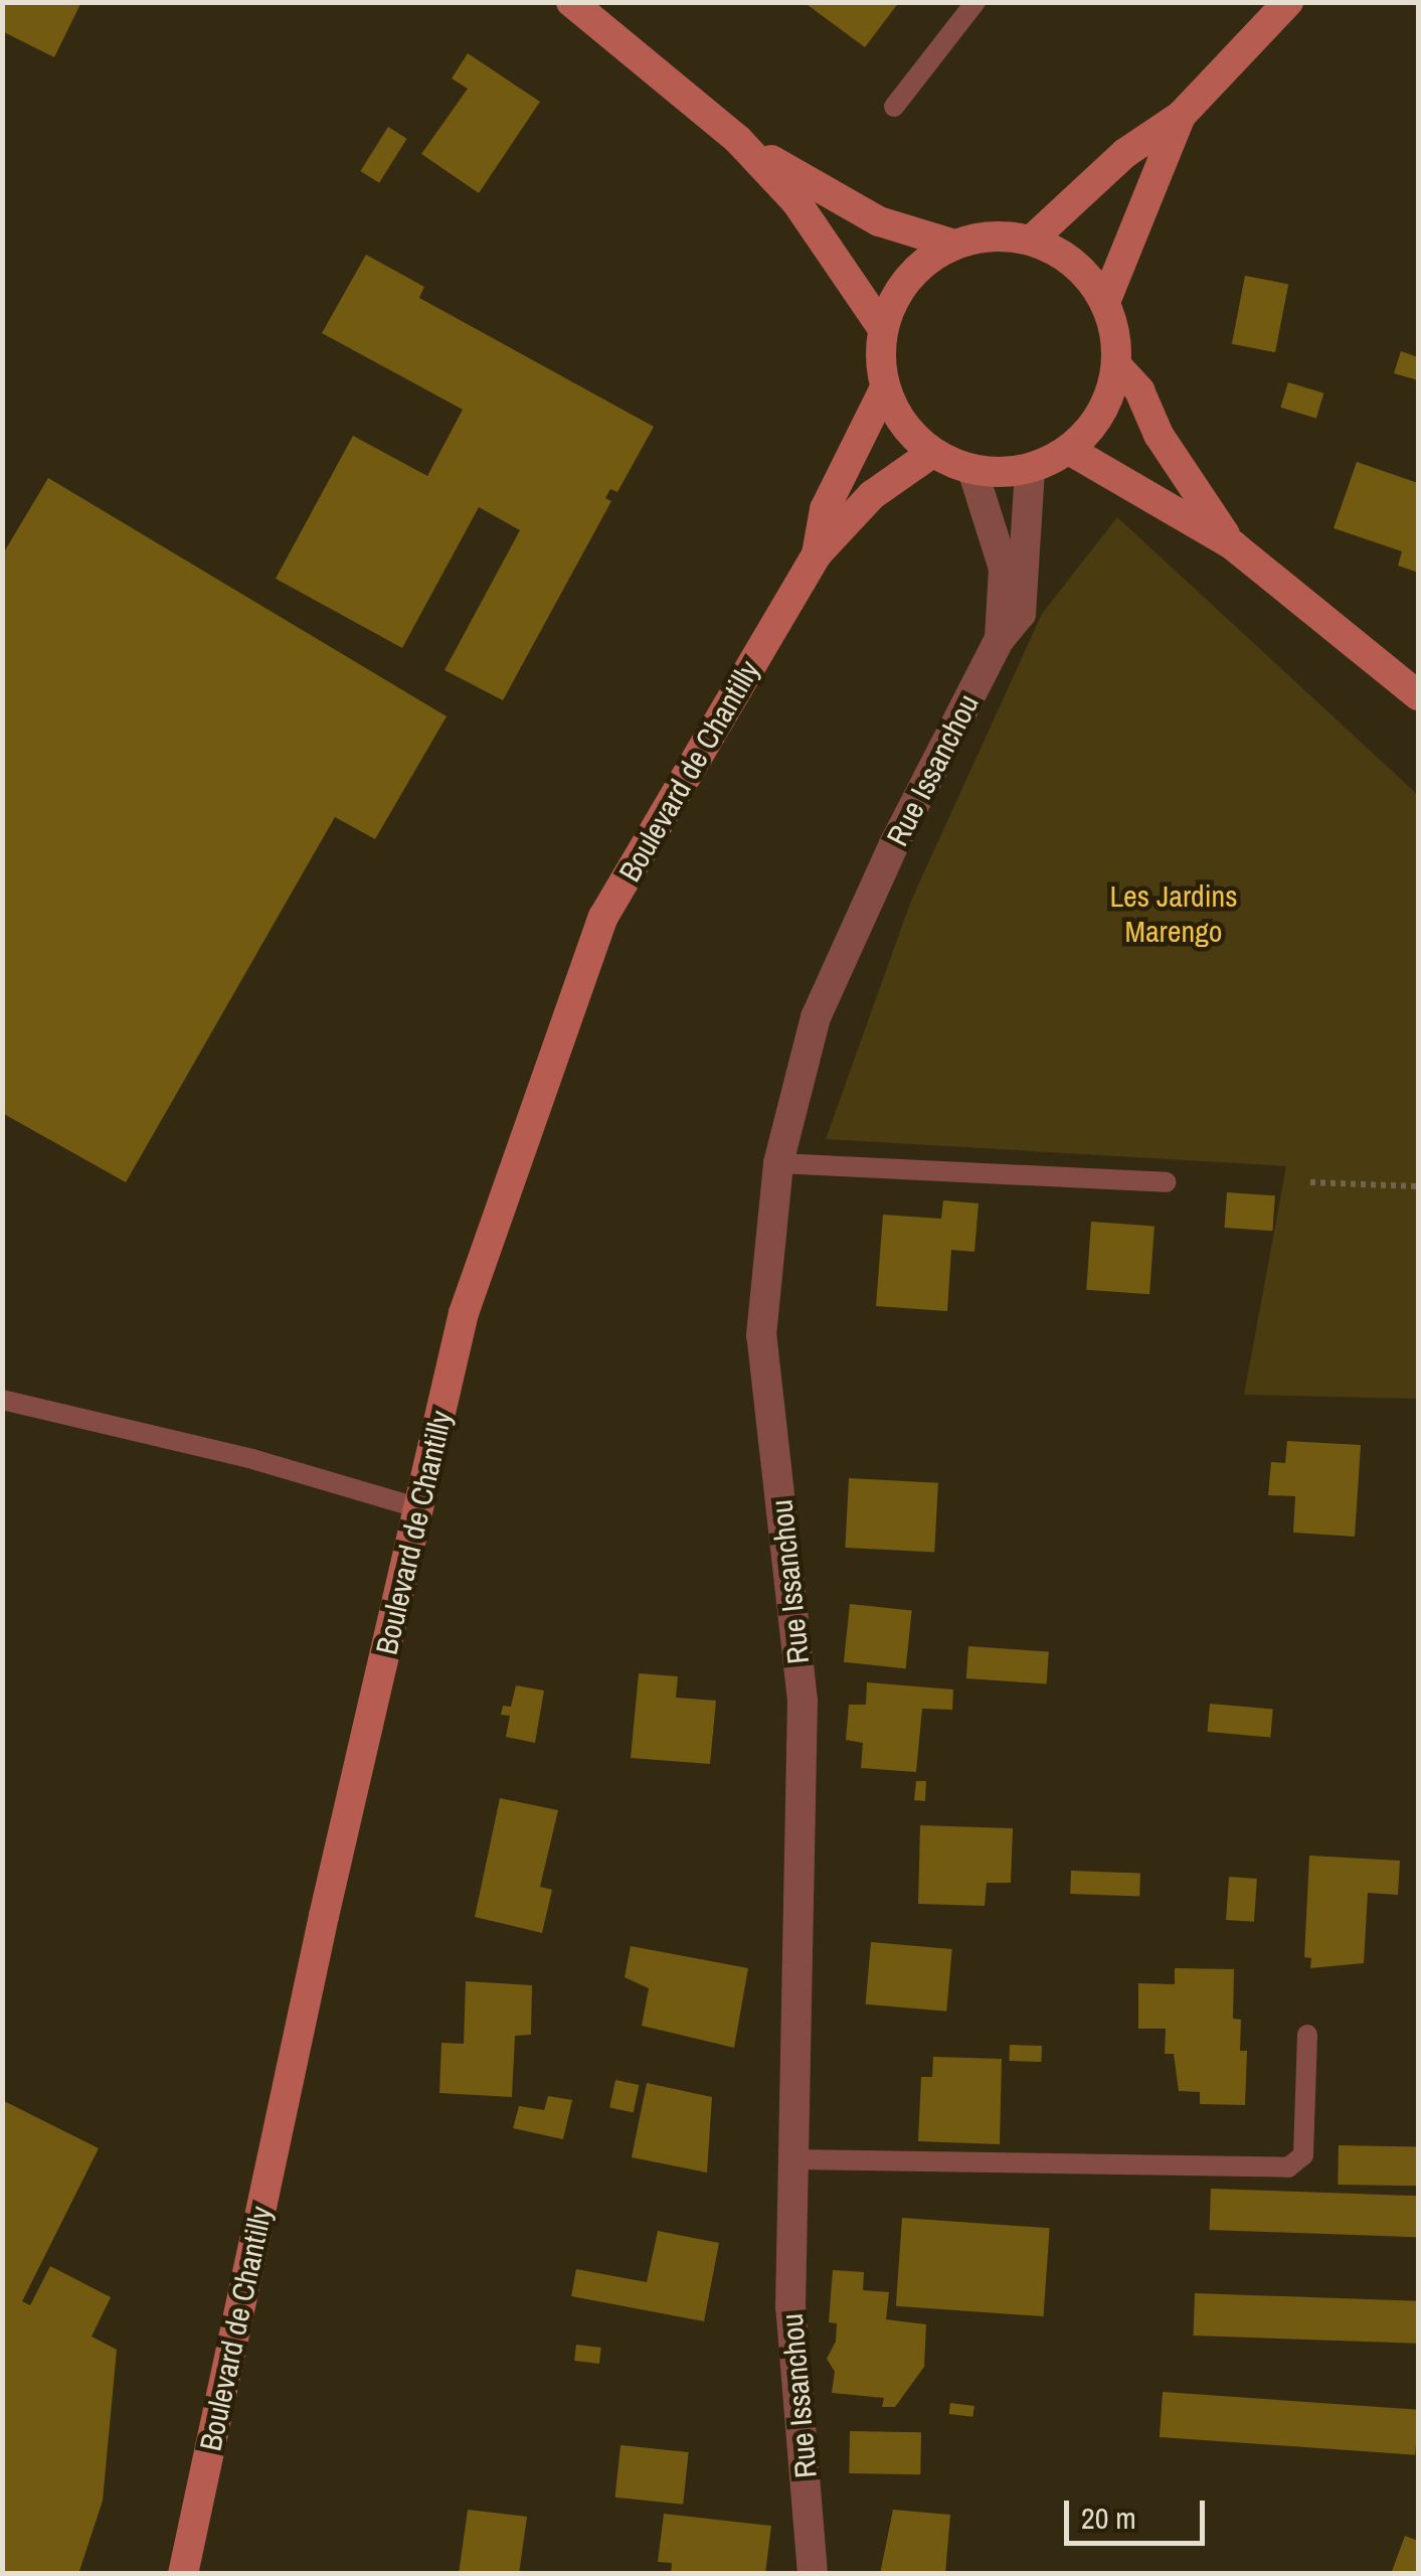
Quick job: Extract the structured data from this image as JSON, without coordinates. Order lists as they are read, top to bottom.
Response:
{
  "streets": {
    "street": ["Rue Issanchou", "Boulevard de Chantilly"]
  },
  "crossings": [
    ["Rue Issanchou", "Boulevard de Chantilly"]
  ],
  "parks": ["Les Jardins Marengo"],
  "scale_bar": "20 m"
}
